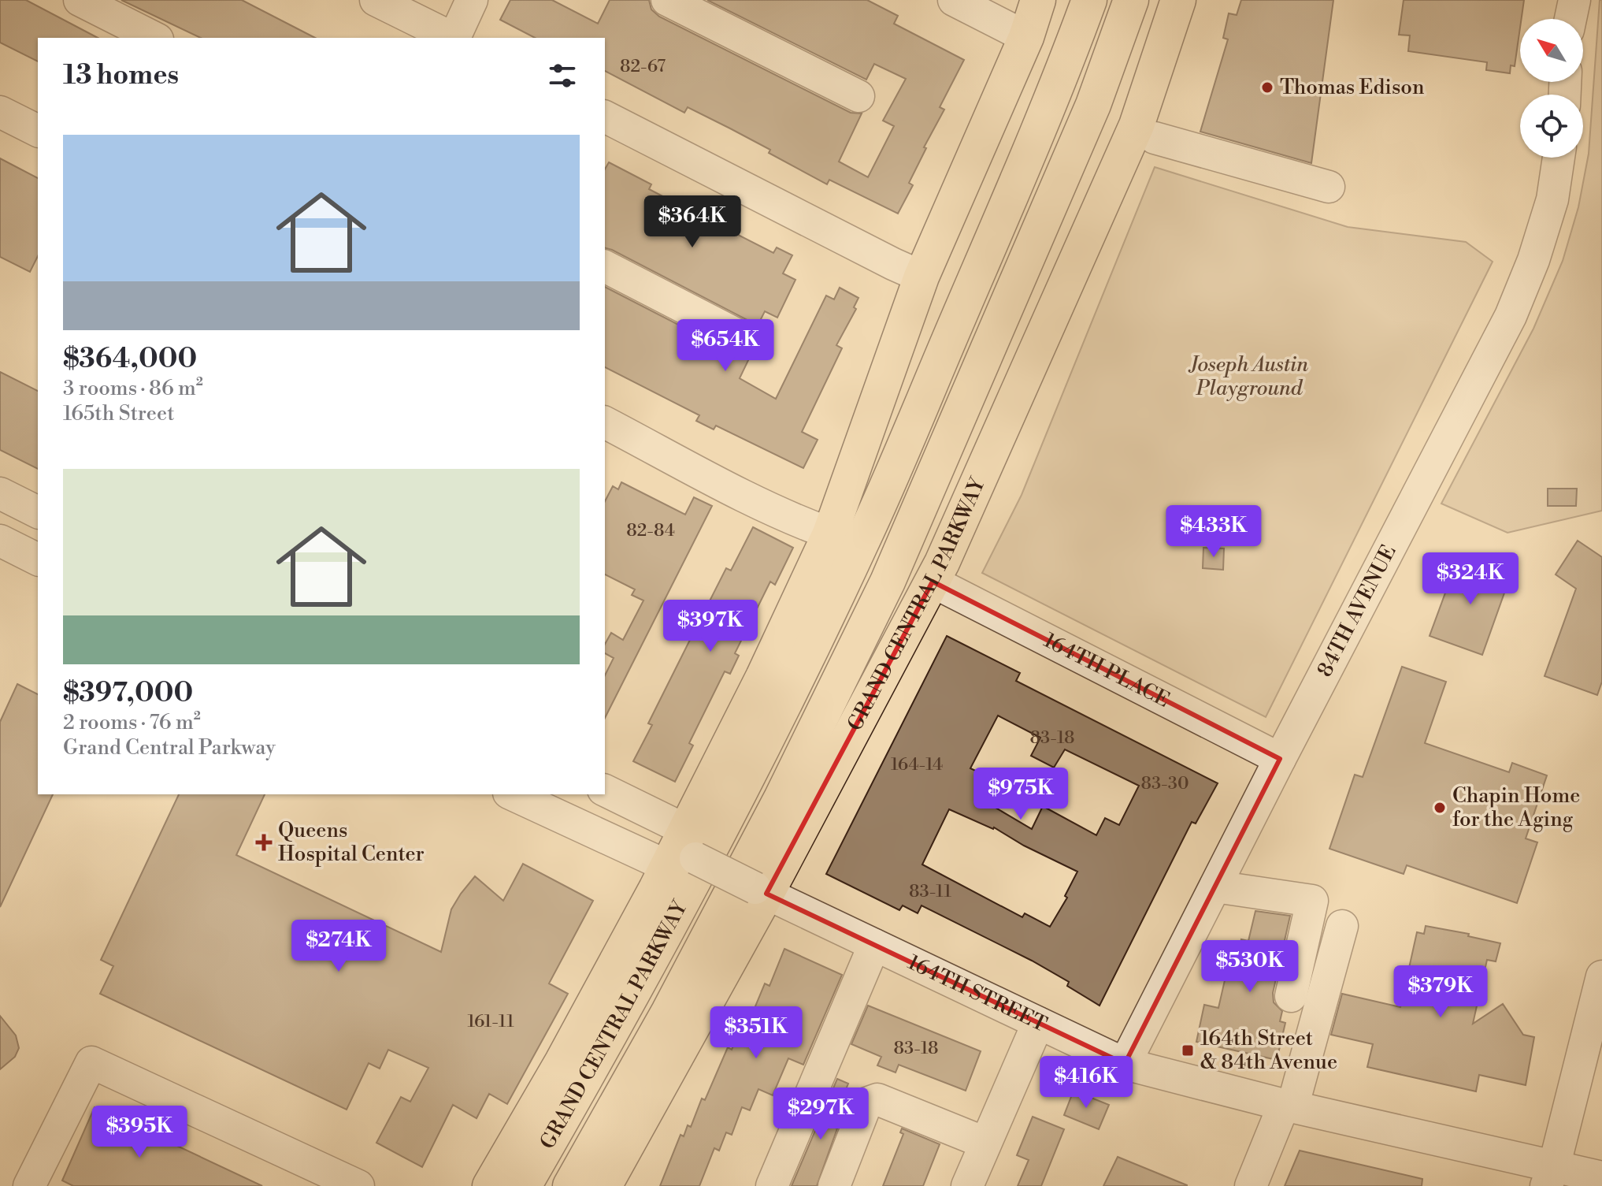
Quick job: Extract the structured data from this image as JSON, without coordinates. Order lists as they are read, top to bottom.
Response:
{
  "streets": {
    "main road": ["GRAND CENTRAL PARKWAY"],
    "street": ["84TH AVENUE", "164TH PLACE", "164TH STREET"]
  },
  "crossings": [
    ["GRAND CENTRAL PARKWAY", "164TH PLACE"],
    ["GRAND CENTRAL PARKWAY", "164TH STREET"],
    ["84TH AVENUE", "164TH PLACE"],
    ["84TH AVENUE", "164TH STREET"]
  ],
  "parks": ["Joseph Austin Playground"],
  "places": {
    "other": ["Thomas Edison", "Chapin Home for the Aging"],
    "health": ["Queens Hospital Center"],
    "transit": ["164th Street & 84th Avenue"]
  },
  "house_numbers": [
    "82-67",
    "82-84",
    "83-18",
    "164-14",
    "83-30",
    "83-11",
    "161-11",
    "83-18"
  ],
  "north": "top left",
  "page": {
    "heading": "13 homes",
    "list": [
      {
        "name": "$364,000",
        "note": "3 rooms · 86 m² · 165th Street"
      },
      {
        "name": "$397,000",
        "note": "2 rooms · 76 m² · Grand Central Parkway"
      }
    ],
    "price": [
      "$364K",
      "$654K",
      "$433K",
      "$324K",
      "$397K",
      "$975K",
      "$274K",
      "$530K",
      "$379K",
      "$351K",
      "$416K",
      "$297K",
      "$395K"
    ]
  }
}
